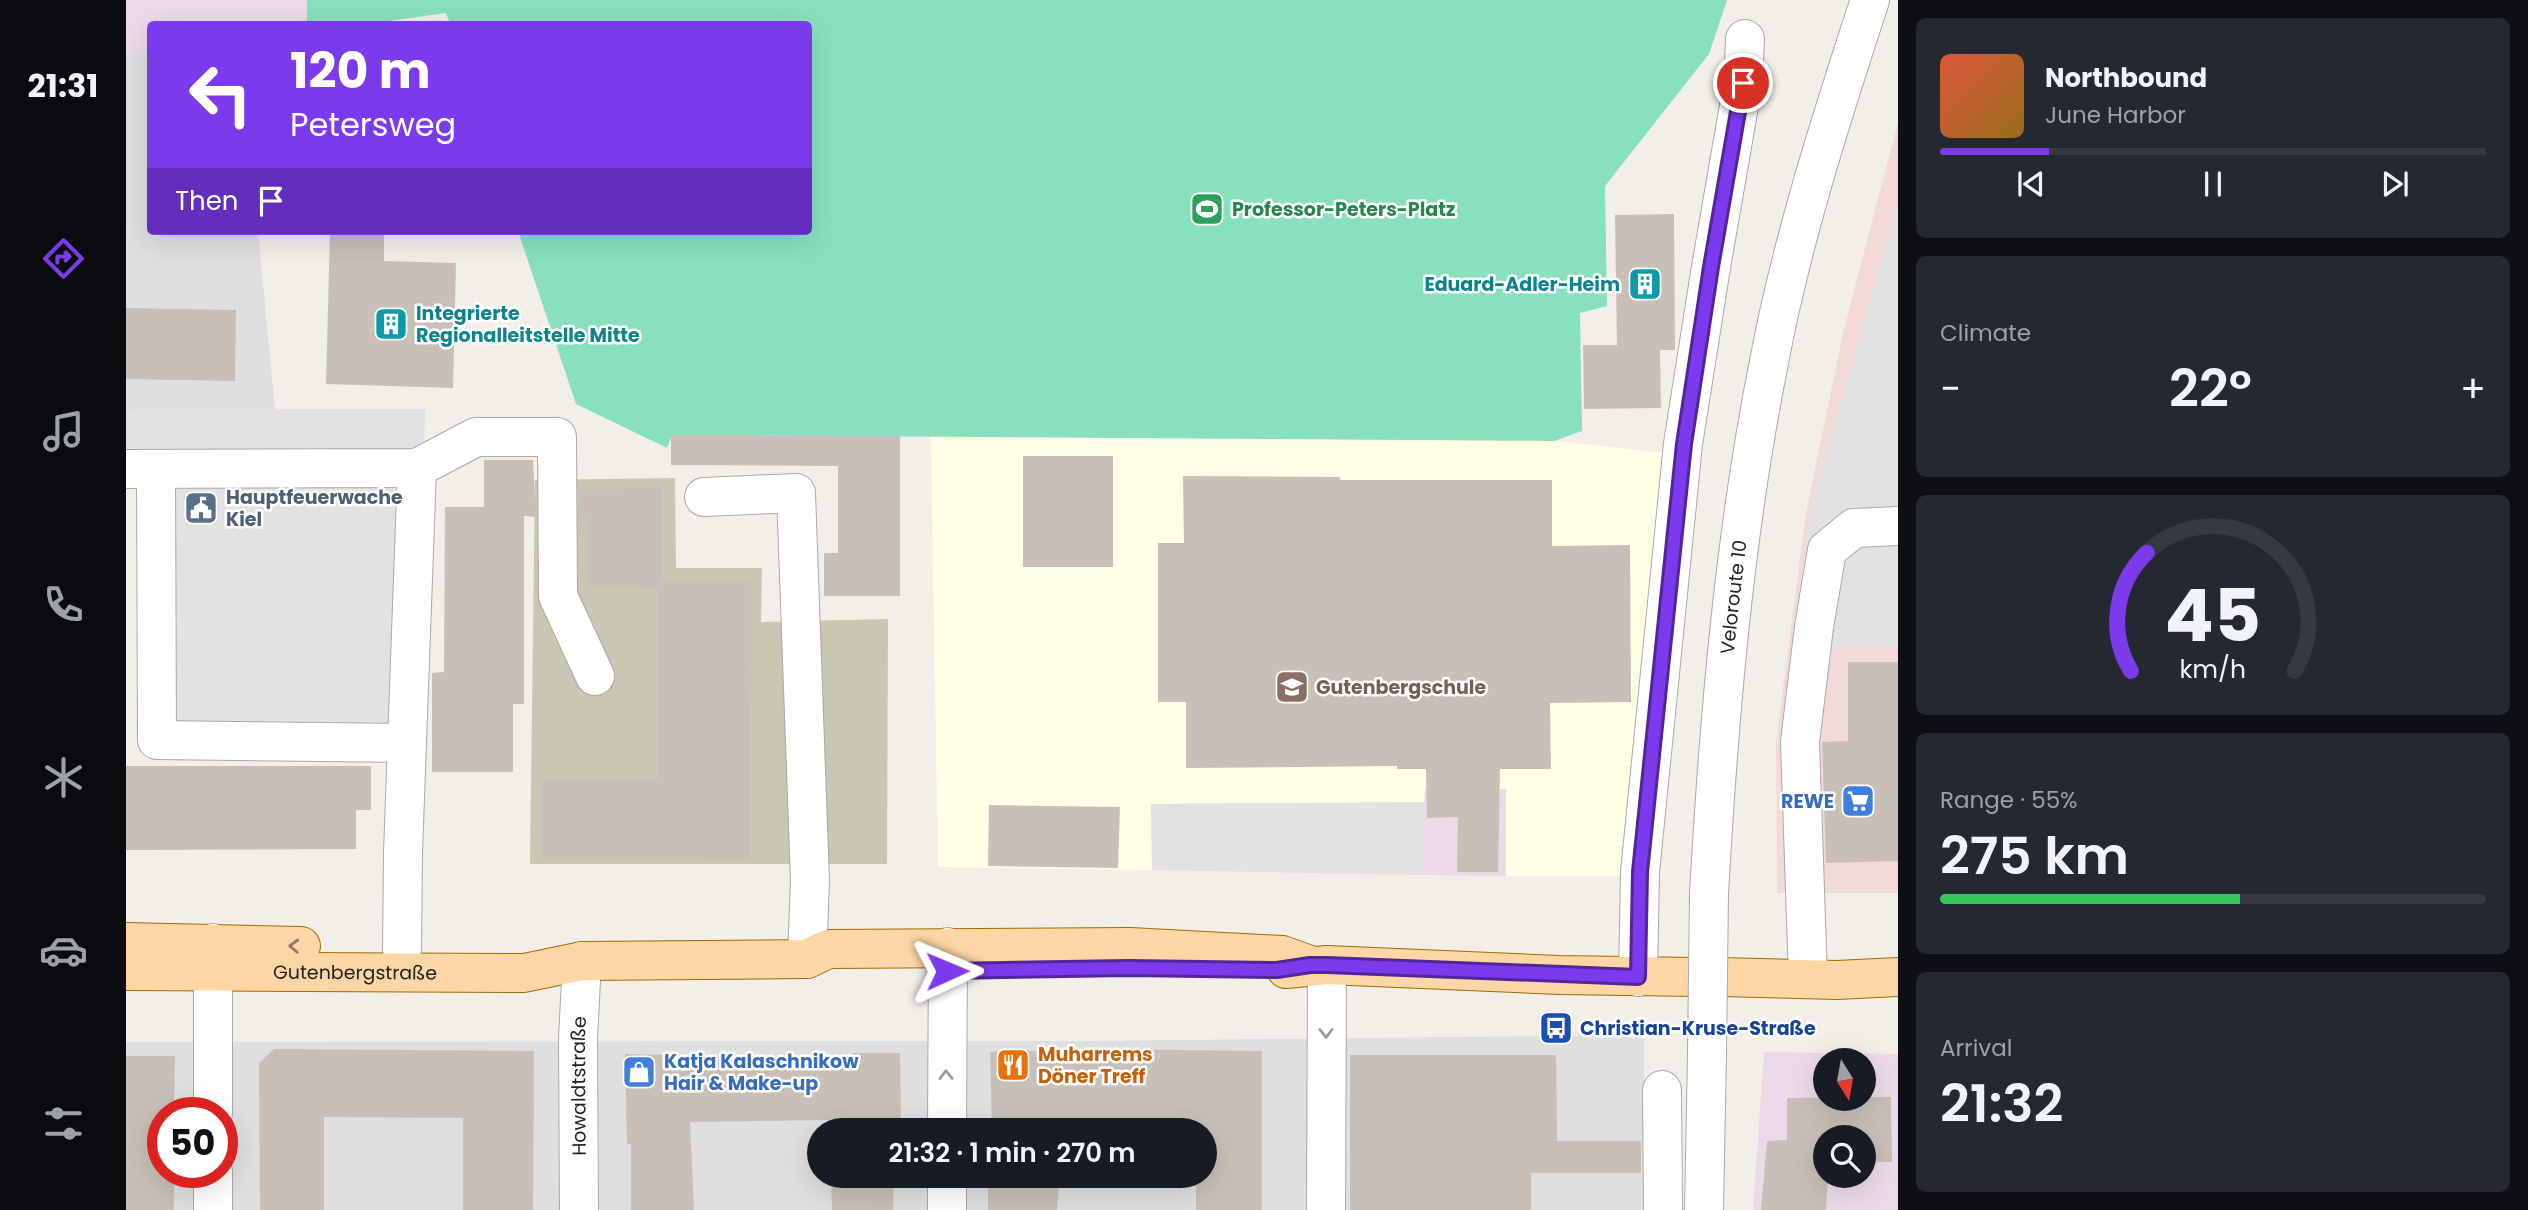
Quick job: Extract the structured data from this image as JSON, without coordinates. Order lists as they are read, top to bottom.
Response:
{
  "streets": {
    "main road": ["Gutenbergstraße"],
    "street": ["Veloroute 10", "Howaldtstraße"]
  },
  "crossings": [
    ["Gutenbergstraße", "Howaldtstraße"]
  ],
  "places": {
    "sports": ["Professor-Peters-Platz"],
    "building": ["Eduard-Adler-Heim", "Integrierte Regionalleitstelle Mitte"],
    "public building": ["Hauptfeuerwache Kiel"],
    "school or university": ["Gutenbergschule"],
    "supermarket": ["REWE"],
    "bus stop": ["Christian-Kruse-Straße"],
    "restaurant": ["Muharrems Döner Treff"],
    "shop": ["Katja Kalaschnikow Hair & Make-up"]
  },
  "north": "bottom",
  "page": {
    "tabs": "21:31",
    "turn": ["120 m", "Petersweg"],
    "song": ["Northbound", "June Harbor"],
    "then": "Then",
    "tile": [
      "Climate",
      ["Range · 55%", "275 km"],
      ["Arrival", "21:32"]
    ],
    "heat": ["−", "22°", "+"],
    "limit": "50",
    "trip": "21:32 · 1 min · 270 m",
    "gauge": ["45", "km/h"]
  }
}
